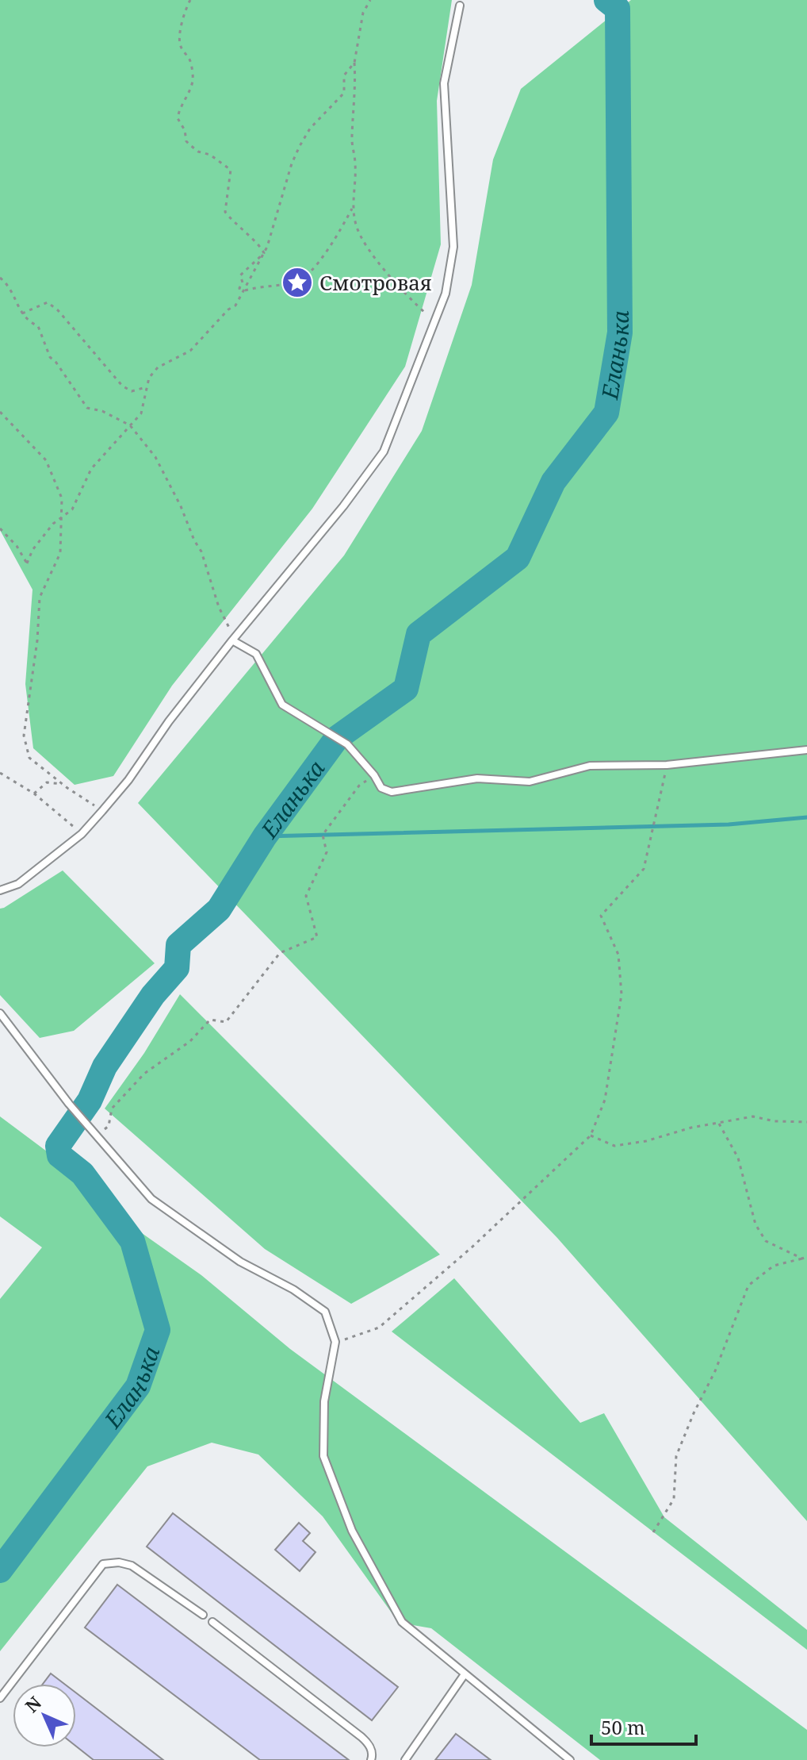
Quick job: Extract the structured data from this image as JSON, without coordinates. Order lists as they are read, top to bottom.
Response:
{
  "water": ["Еланька"],
  "places": {
    "place": ["Смотровая"]
  },
  "scale_bar": "50 m",
  "north": "top left"
}
